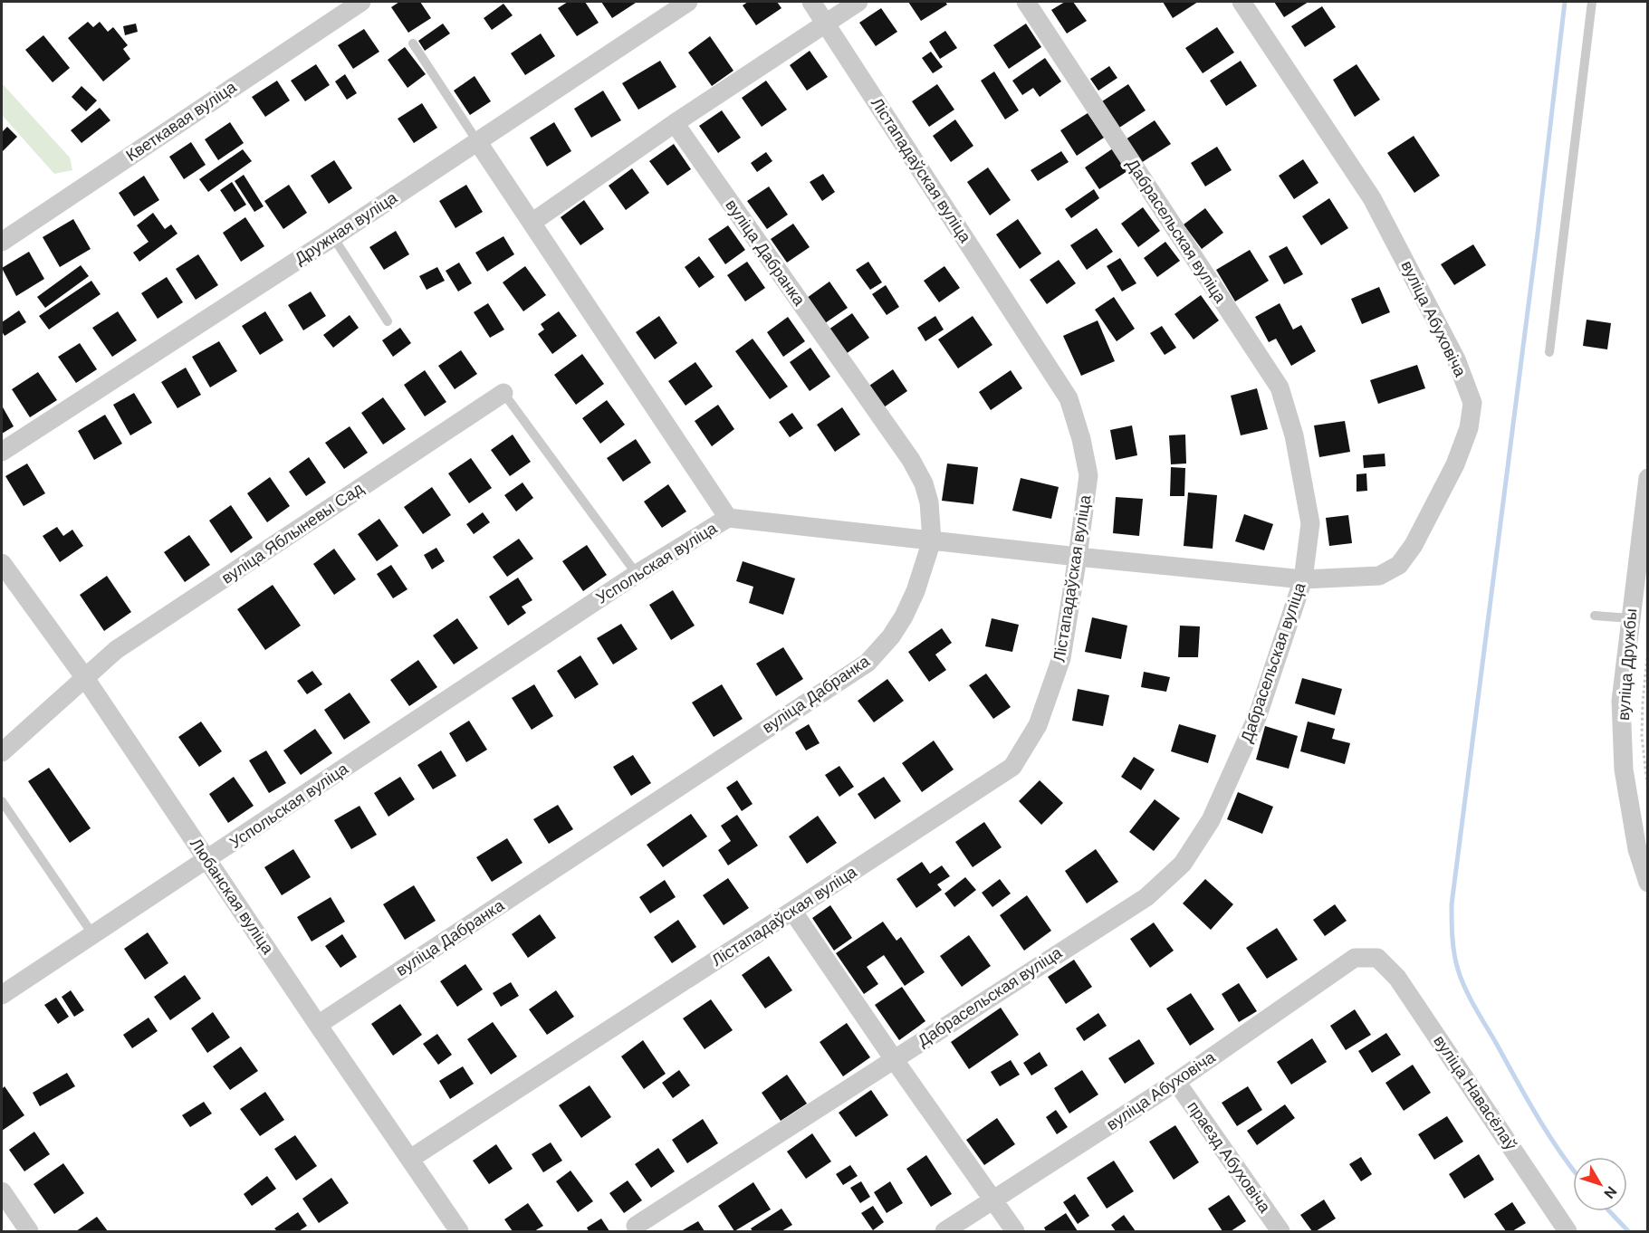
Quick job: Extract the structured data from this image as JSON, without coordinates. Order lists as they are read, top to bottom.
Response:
{
  "streets": {
    "street": [
      "Кветкавая вуліца",
      "Лістападаўская вуліца",
      "Дружная вуліца",
      "Дабрасельская вуліца",
      "вуліца Дабранка",
      "вуліца Абуховіча",
      "вуліца Яблыневы Сад",
      "Успольская вуліца",
      "вуліца Дружбы",
      "Любанская вуліца",
      "вуліца Навасёлаў",
      "праезд Абуховіча"
    ]
  },
  "crossings": [
    ["Лістападаўская вуліца", "вуліца Абуховіча"],
    ["Лістападаўская вуліца", "Любанская вуліца"],
    ["Дружная вуліца", "Успольская вуліца"],
    ["Дабрасельская вуліца", "вуліца Абуховіча"],
    ["вуліца Дабранка", "вуліца Абуховіча"],
    ["вуліца Дабранка", "Любанская вуліца"],
    ["вуліца Абуховіча", "Успольская вуліца"],
    ["вуліца Абуховіча", "вуліца Навасёлаў"],
    ["вуліца Абуховіча", "праезд Абуховіча"],
    ["вуліца Яблыневы Сад", "Любанская вуліца"],
    ["Успольская вуліца", "Любанская вуліца"]
  ],
  "north": "bottom right"
}
